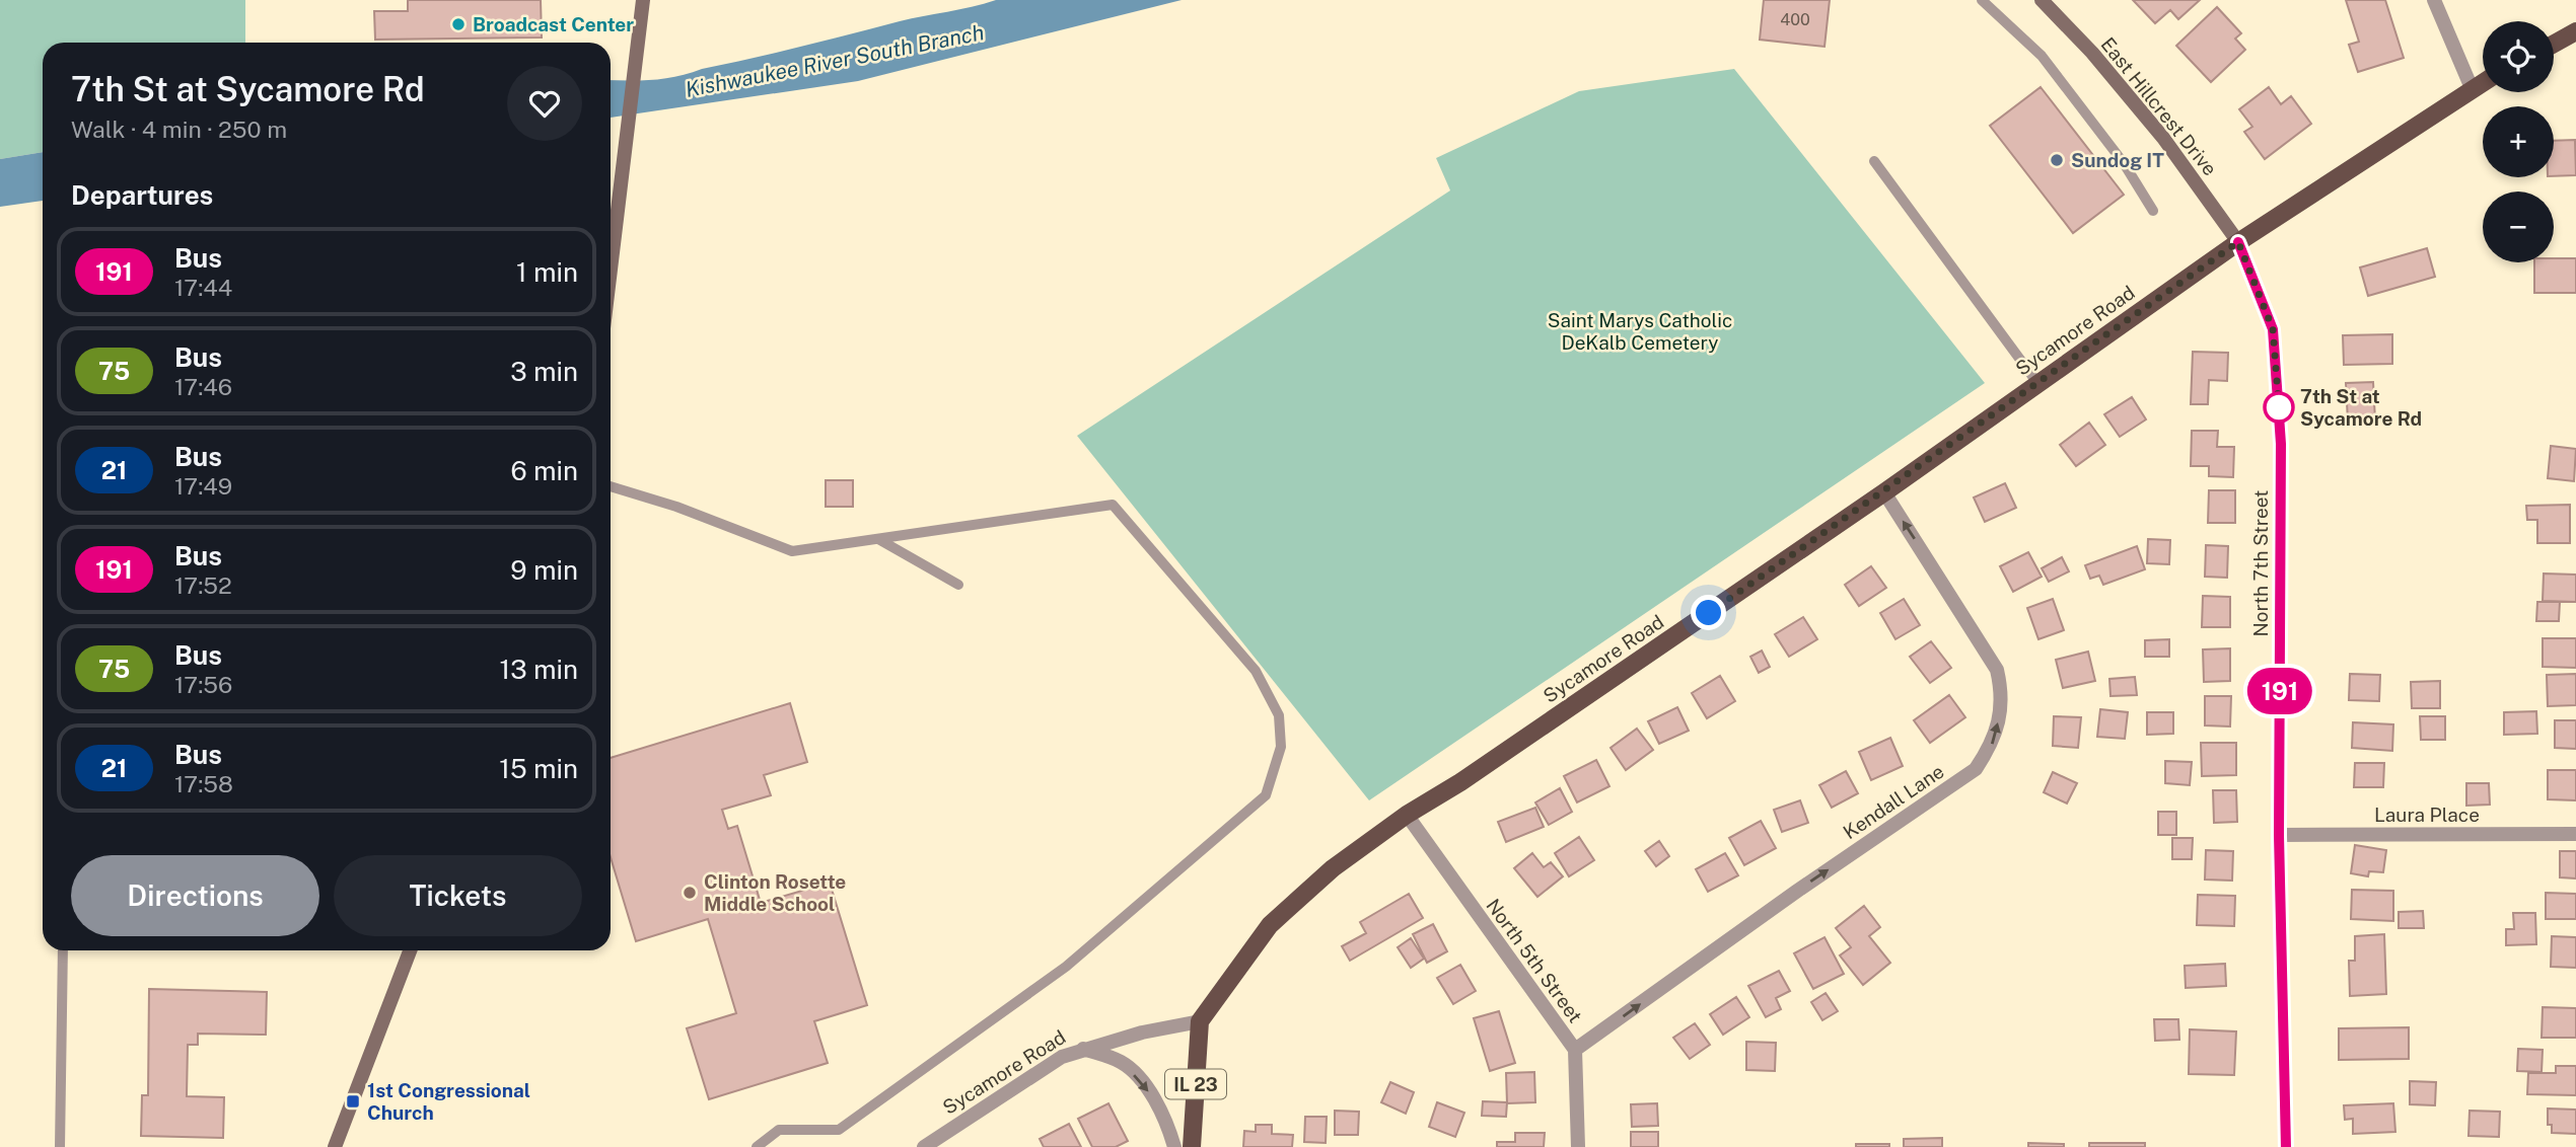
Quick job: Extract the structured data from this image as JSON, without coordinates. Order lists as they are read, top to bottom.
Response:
{
  "streets": {
    "main road": ["Sycamore Road", "IL 23"],
    "street": [
      "East Hillcrest Drive",
      "North 7th Street",
      "Kendall Lane",
      "Laura Place",
      "North 5th Street"
    ]
  },
  "crossings": [
    ["East Hillcrest Drive", "Sycamore Road"],
    ["East Hillcrest Drive", "North 7th Street"],
    ["Sycamore Road", "North 7th Street"],
    ["Sycamore Road", "Kendall Lane"],
    ["Sycamore Road", "North 5th Street"],
    ["Sycamore Road", "IL 23"],
    ["North 7th Street", "Laura Place"],
    ["Kendall Lane", "North 5th Street"]
  ],
  "water": ["Kishwaukee River South Branch"],
  "parks": ["Saint Marys Catholic DeKalb Cemetery"],
  "places": {
    "other": [
      "Broadcast Center",
      "Sundog IT",
      "7th St at Sycamore Rd",
      "Clinton Rosette Middle School"
    ],
    "transit": ["1st Congressional Church"]
  },
  "lines": ["bus line 191"],
  "house_numbers": ["400"],
  "page": {
    "on_map": "191",
    "map_buttons": ["+", "−"],
    "heading": [
      ["7th St at Sycamore Rd", "Walk · 4 min · 250 m"],
      "Departures"
    ],
    "list": [
      {
        "mark": "191",
        "name": "Bus",
        "note": "17:44",
        "value": "1 min"
      },
      {
        "mark": "75",
        "name": "Bus",
        "note": "17:46",
        "value": "3 min"
      },
      {
        "mark": "21",
        "name": "Bus",
        "note": "17:49",
        "value": "6 min"
      },
      {
        "mark": "191",
        "name": "Bus",
        "note": "17:52",
        "value": "9 min"
      },
      {
        "mark": "75",
        "name": "Bus",
        "note": "17:56",
        "value": "13 min"
      },
      {
        "mark": "21",
        "name": "Bus",
        "note": "17:58",
        "value": "15 min"
      }
    ],
    "buttons": ["Directions", "Tickets"]
  }
}
